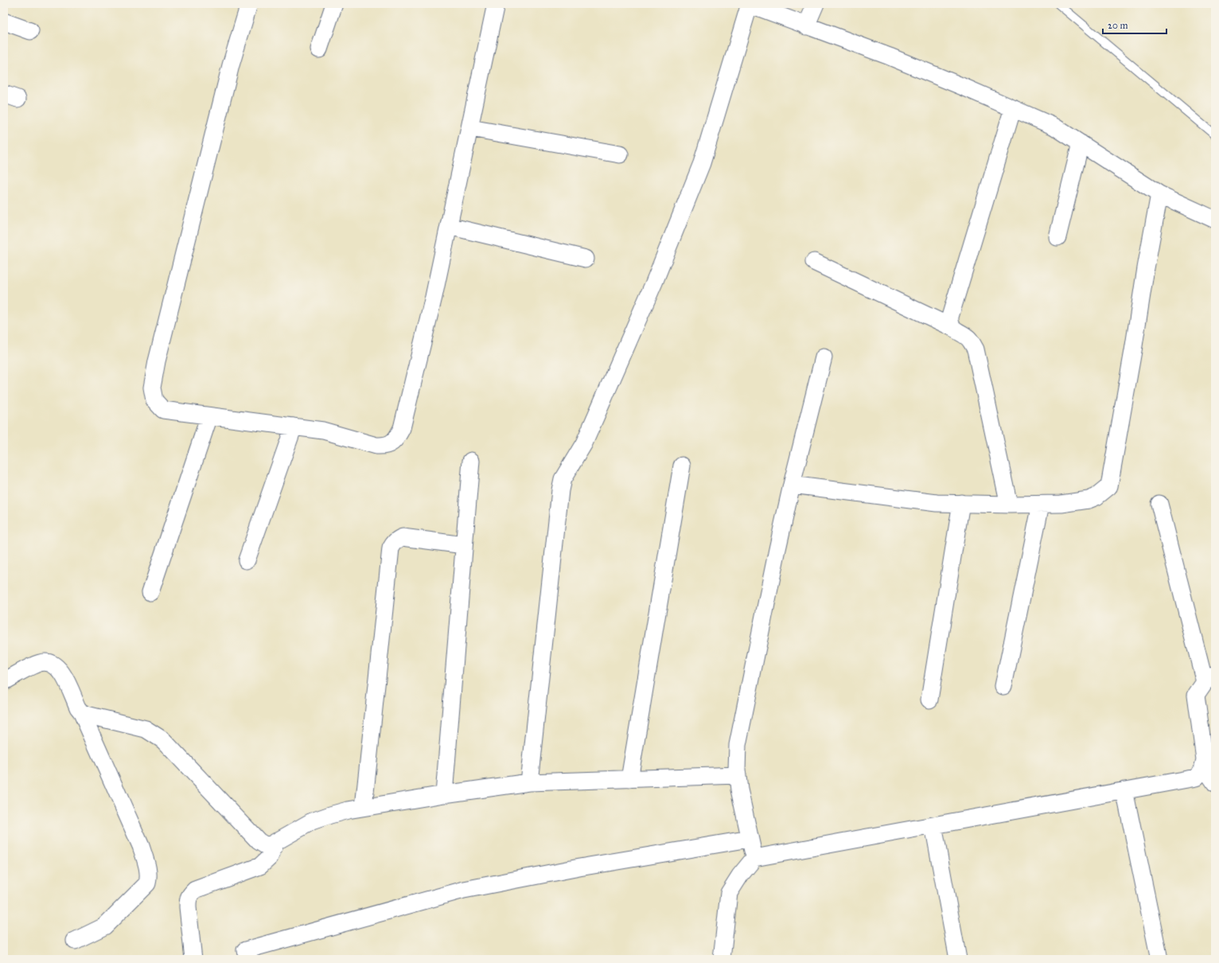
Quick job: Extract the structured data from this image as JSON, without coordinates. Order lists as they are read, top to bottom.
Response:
{
  "scale_bar": "20 m"
}
